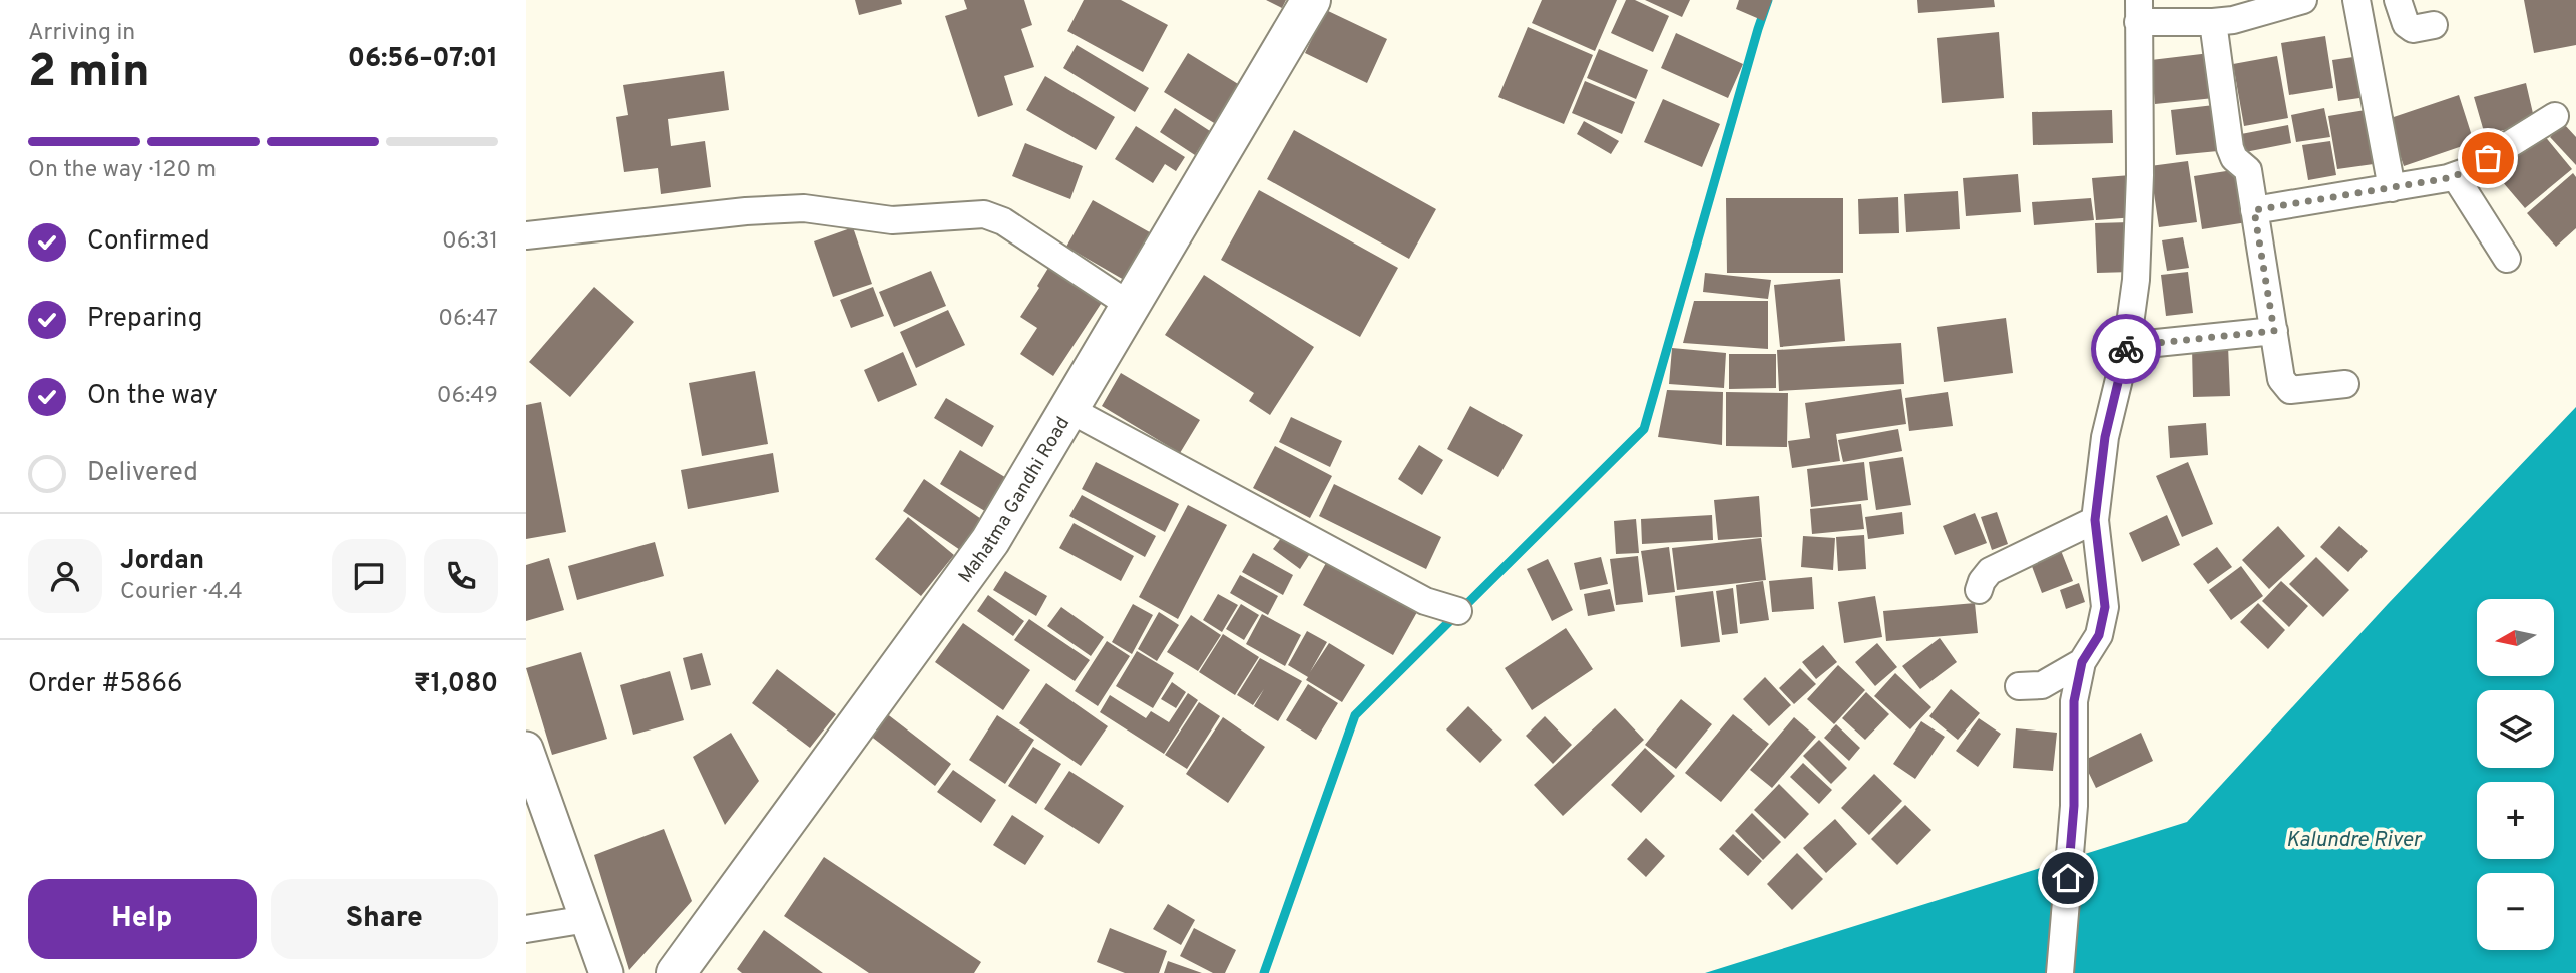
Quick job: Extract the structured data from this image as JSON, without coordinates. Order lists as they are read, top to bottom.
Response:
{
  "streets": {
    "main road": ["Mahatma Gandhi Road"]
  },
  "water": ["Kalundre River"],
  "north": "left",
  "page": {
    "heading": ["2 min", "Arriving in", "06:56–07:01"],
    "panel": [
      "Jordan",
      "Courier · 4.4",
      "Order #5866",
      "₹1,080"
    ],
    "bar": "On the way · 120 m",
    "list": [
      ["Confirmed", "06:31"],
      ["Preparing", "06:47"],
      ["On the way", "06:49"],
      "Delivered"
    ],
    "map_buttons": ["+", "−"],
    "buttons": ["Help", "Share"]
  }
}
